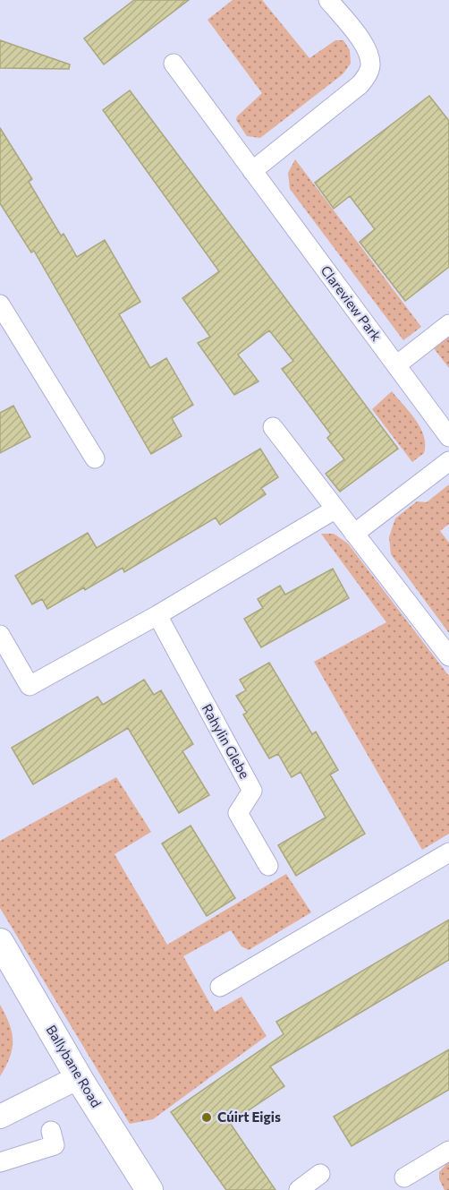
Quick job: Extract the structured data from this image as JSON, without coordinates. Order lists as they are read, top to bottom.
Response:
{
  "streets": {
    "main road": ["Ballybane Road"],
    "street": ["Clareview Park", "Rahylin Glebe"]
  },
  "places": ["Cúirt Eigis"]
}
